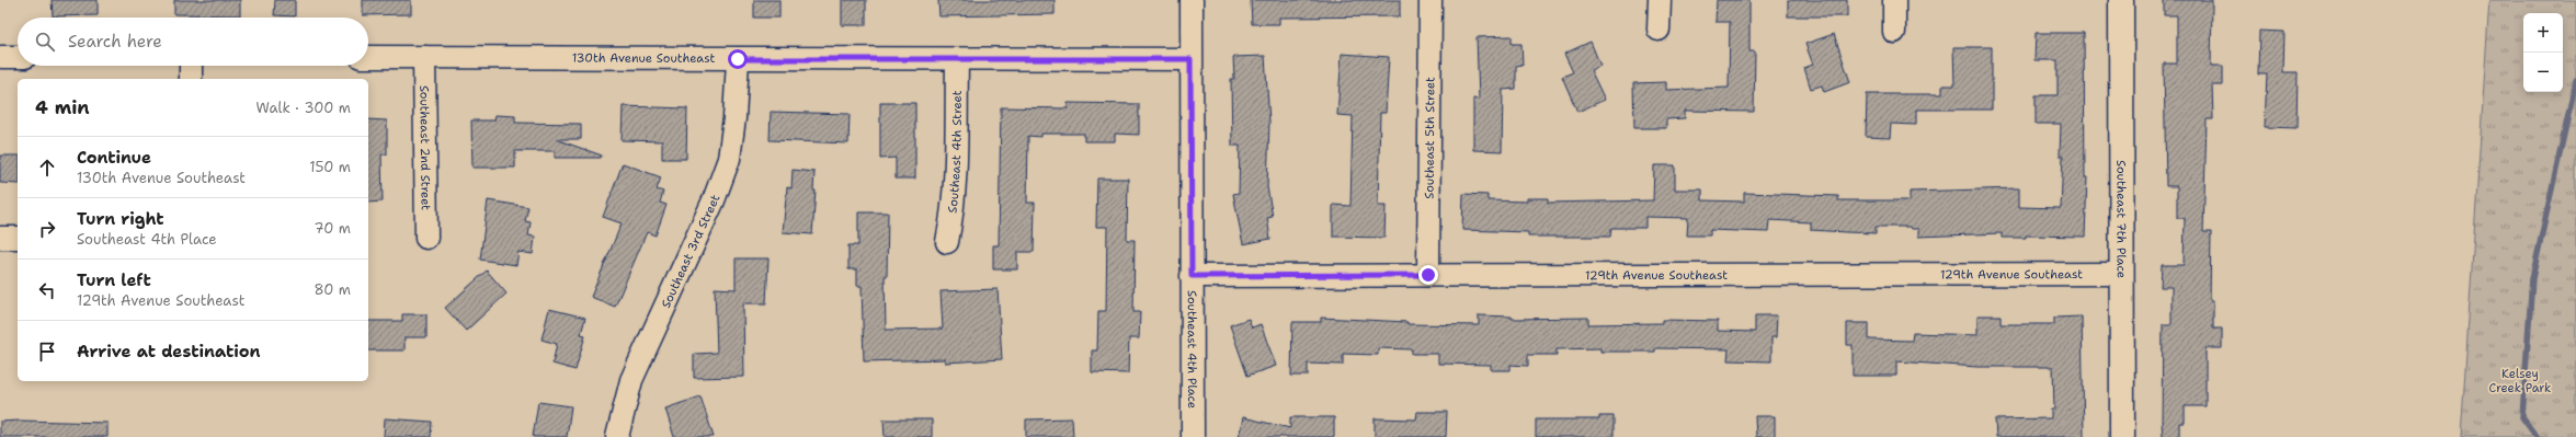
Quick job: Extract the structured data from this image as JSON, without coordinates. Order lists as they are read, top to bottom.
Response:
{
  "streets": {
    "street": [
      "130th Avenue Southeast",
      "Southeast 5th Street",
      "Southeast 2nd Street",
      "Southeast 4th Street",
      "Southeast 7th Place",
      "Southeast 3rd Street",
      "129th Avenue Southeast",
      "Southeast 4th Place"
    ]
  },
  "crossings": [
    ["130th Avenue Southeast", "Southeast 2nd Street"],
    ["130th Avenue Southeast", "Southeast 4th Street"],
    ["130th Avenue Southeast", "Southeast 3rd Street"],
    ["130th Avenue Southeast", "Southeast 4th Place"],
    ["Southeast 5th Street", "129th Avenue Southeast"],
    ["Southeast 7th Place", "129th Avenue Southeast"],
    ["129th Avenue Southeast", "Southeast 4th Place"]
  ],
  "parks": ["Kelsey Creek Park"],
  "page": {
    "map_buttons": ["+", "−"],
    "search": "Search here",
    "heading": ["4 min", "Walk · 300 m"],
    "list": [
      ["Continue", "130th Avenue Southeast", "150 m"],
      ["Turn right", "Southeast 4th Place", "70 m"],
      ["Turn left", "129th Avenue Southeast", "80 m"],
      "Arrive at destination"
    ]
  }
}
